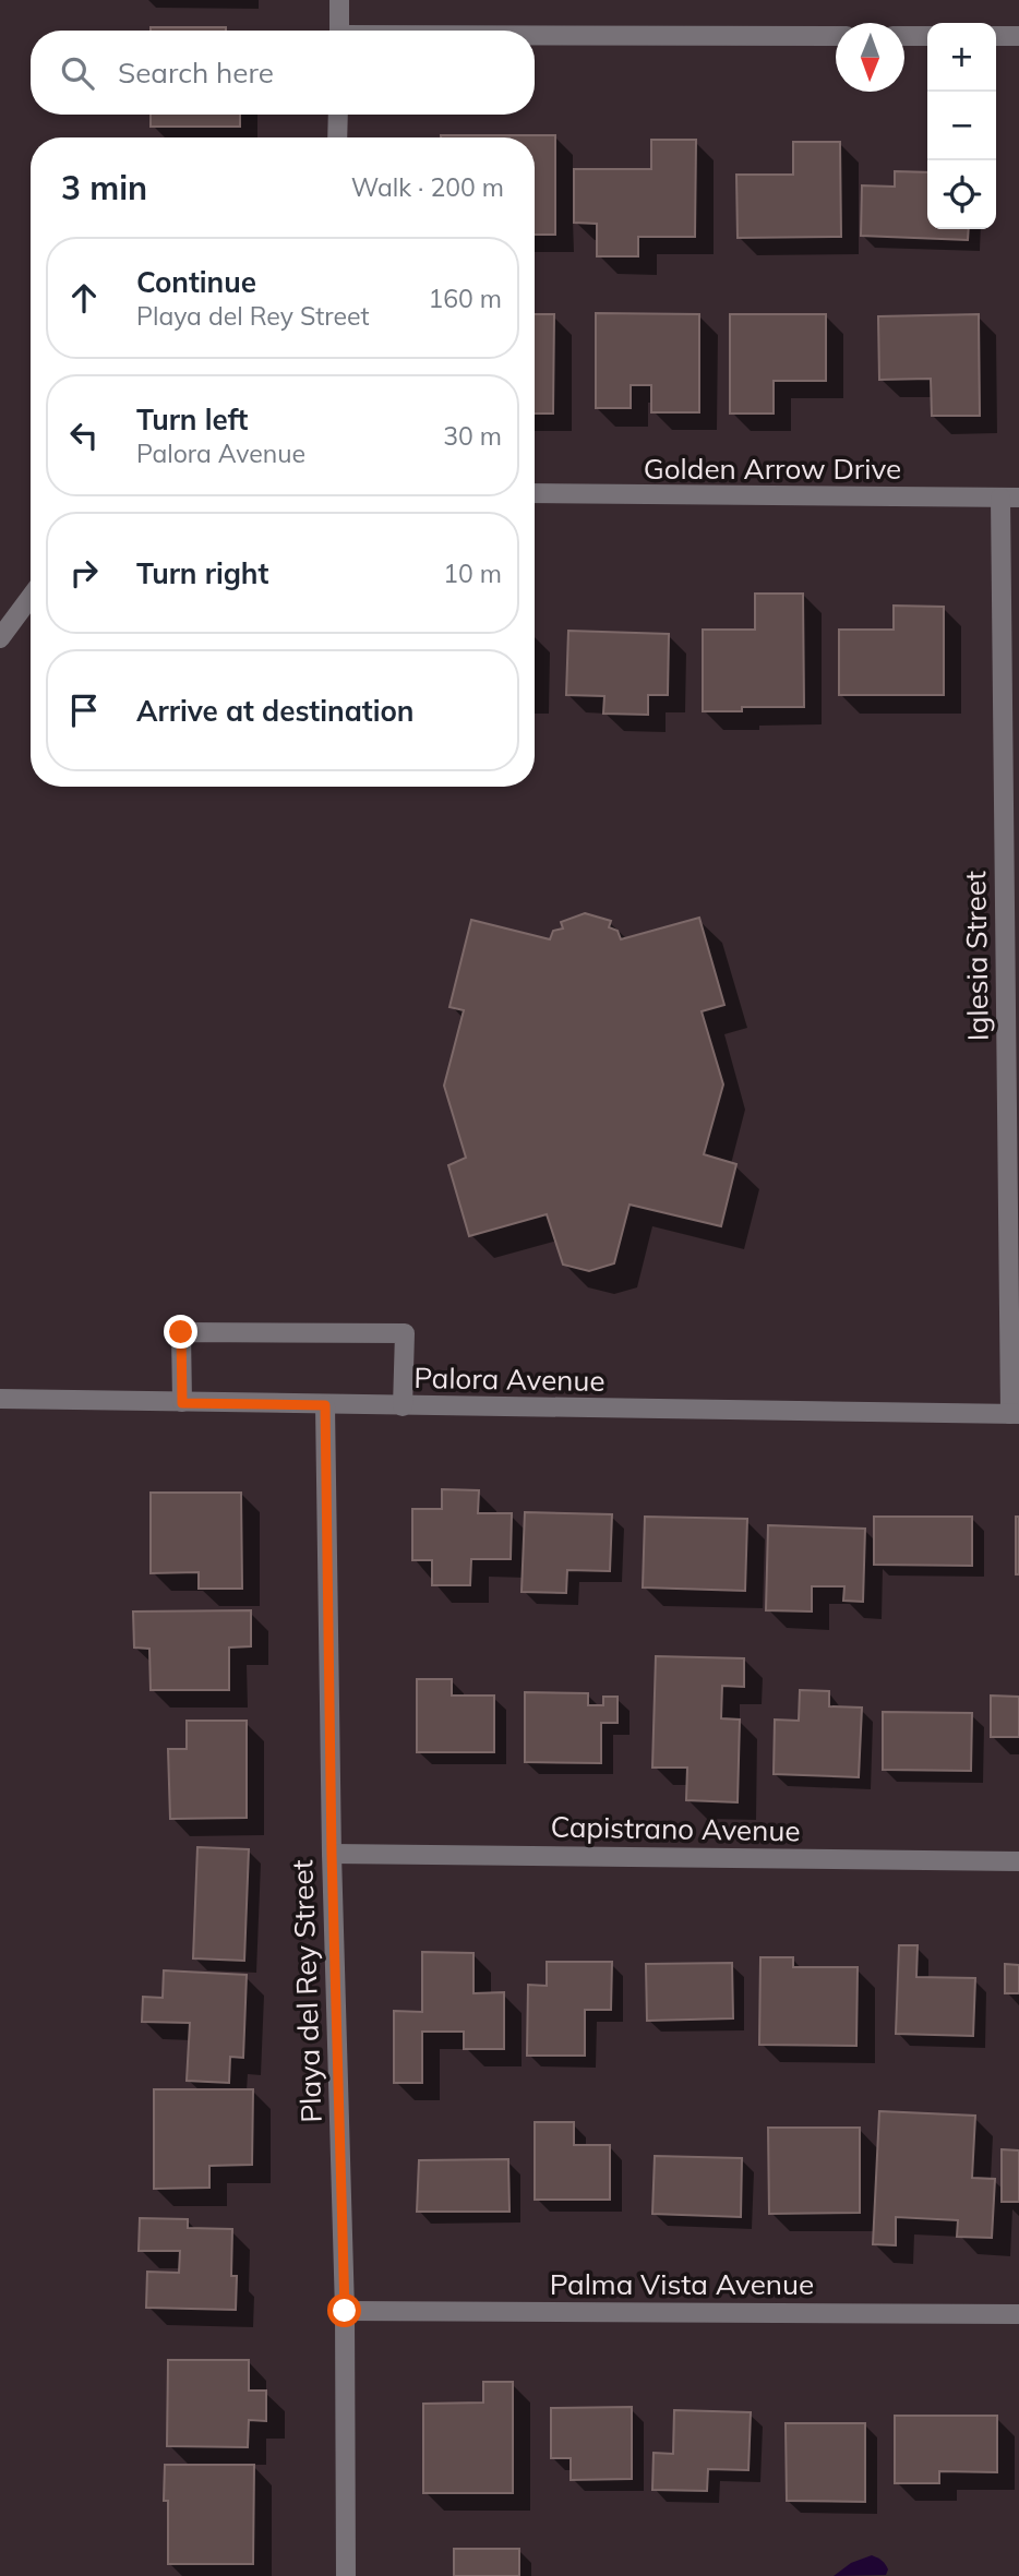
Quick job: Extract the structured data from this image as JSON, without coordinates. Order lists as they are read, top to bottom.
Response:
{
  "streets": {
    "street": [
      "Golden Arrow Drive",
      "Iglesia Street",
      "Palora Avenue",
      "Capistrano Avenue",
      "Playa del Rey Street",
      "Palma Vista Avenue"
    ]
  },
  "crossings": [
    ["Golden Arrow Drive", "Iglesia Street"],
    ["Iglesia Street", "Palora Avenue"],
    ["Palora Avenue", "Playa del Rey Street"],
    ["Capistrano Avenue", "Playa del Rey Street"],
    ["Playa del Rey Street", "Palma Vista Avenue"]
  ],
  "north": "bottom",
  "page": {
    "map_buttons": ["+", "−"],
    "search": "Search here",
    "heading": ["3 min", "Walk · 200 m"],
    "list": [
      ["Continue", "Playa del Rey Street", "160 m"],
      ["Turn left", "Palora Avenue", "30 m"],
      ["Turn right", "10 m"],
      "Arrive at destination"
    ]
  }
}
